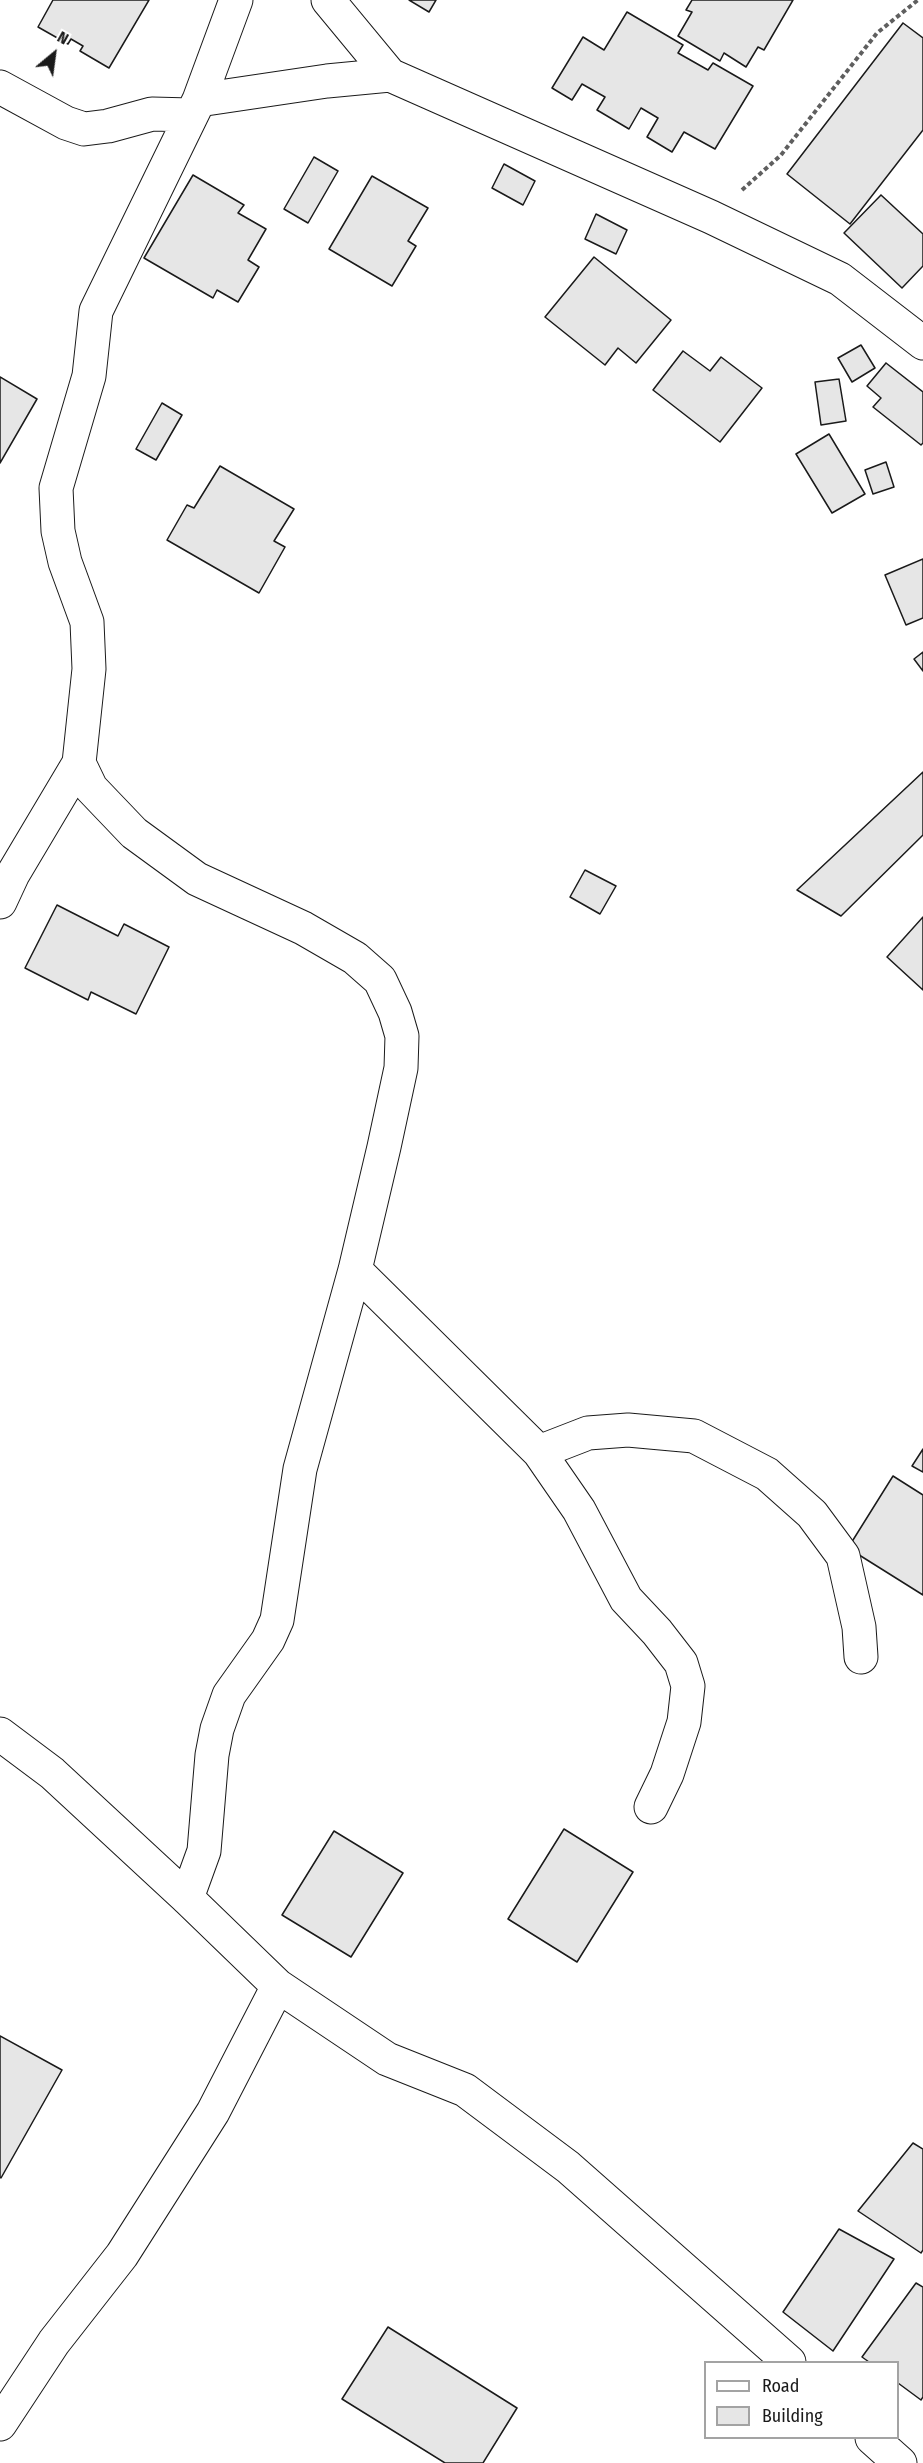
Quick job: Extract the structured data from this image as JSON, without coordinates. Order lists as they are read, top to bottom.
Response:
{
  "legend": ["Road", "Building"],
  "north": "top right"
}
